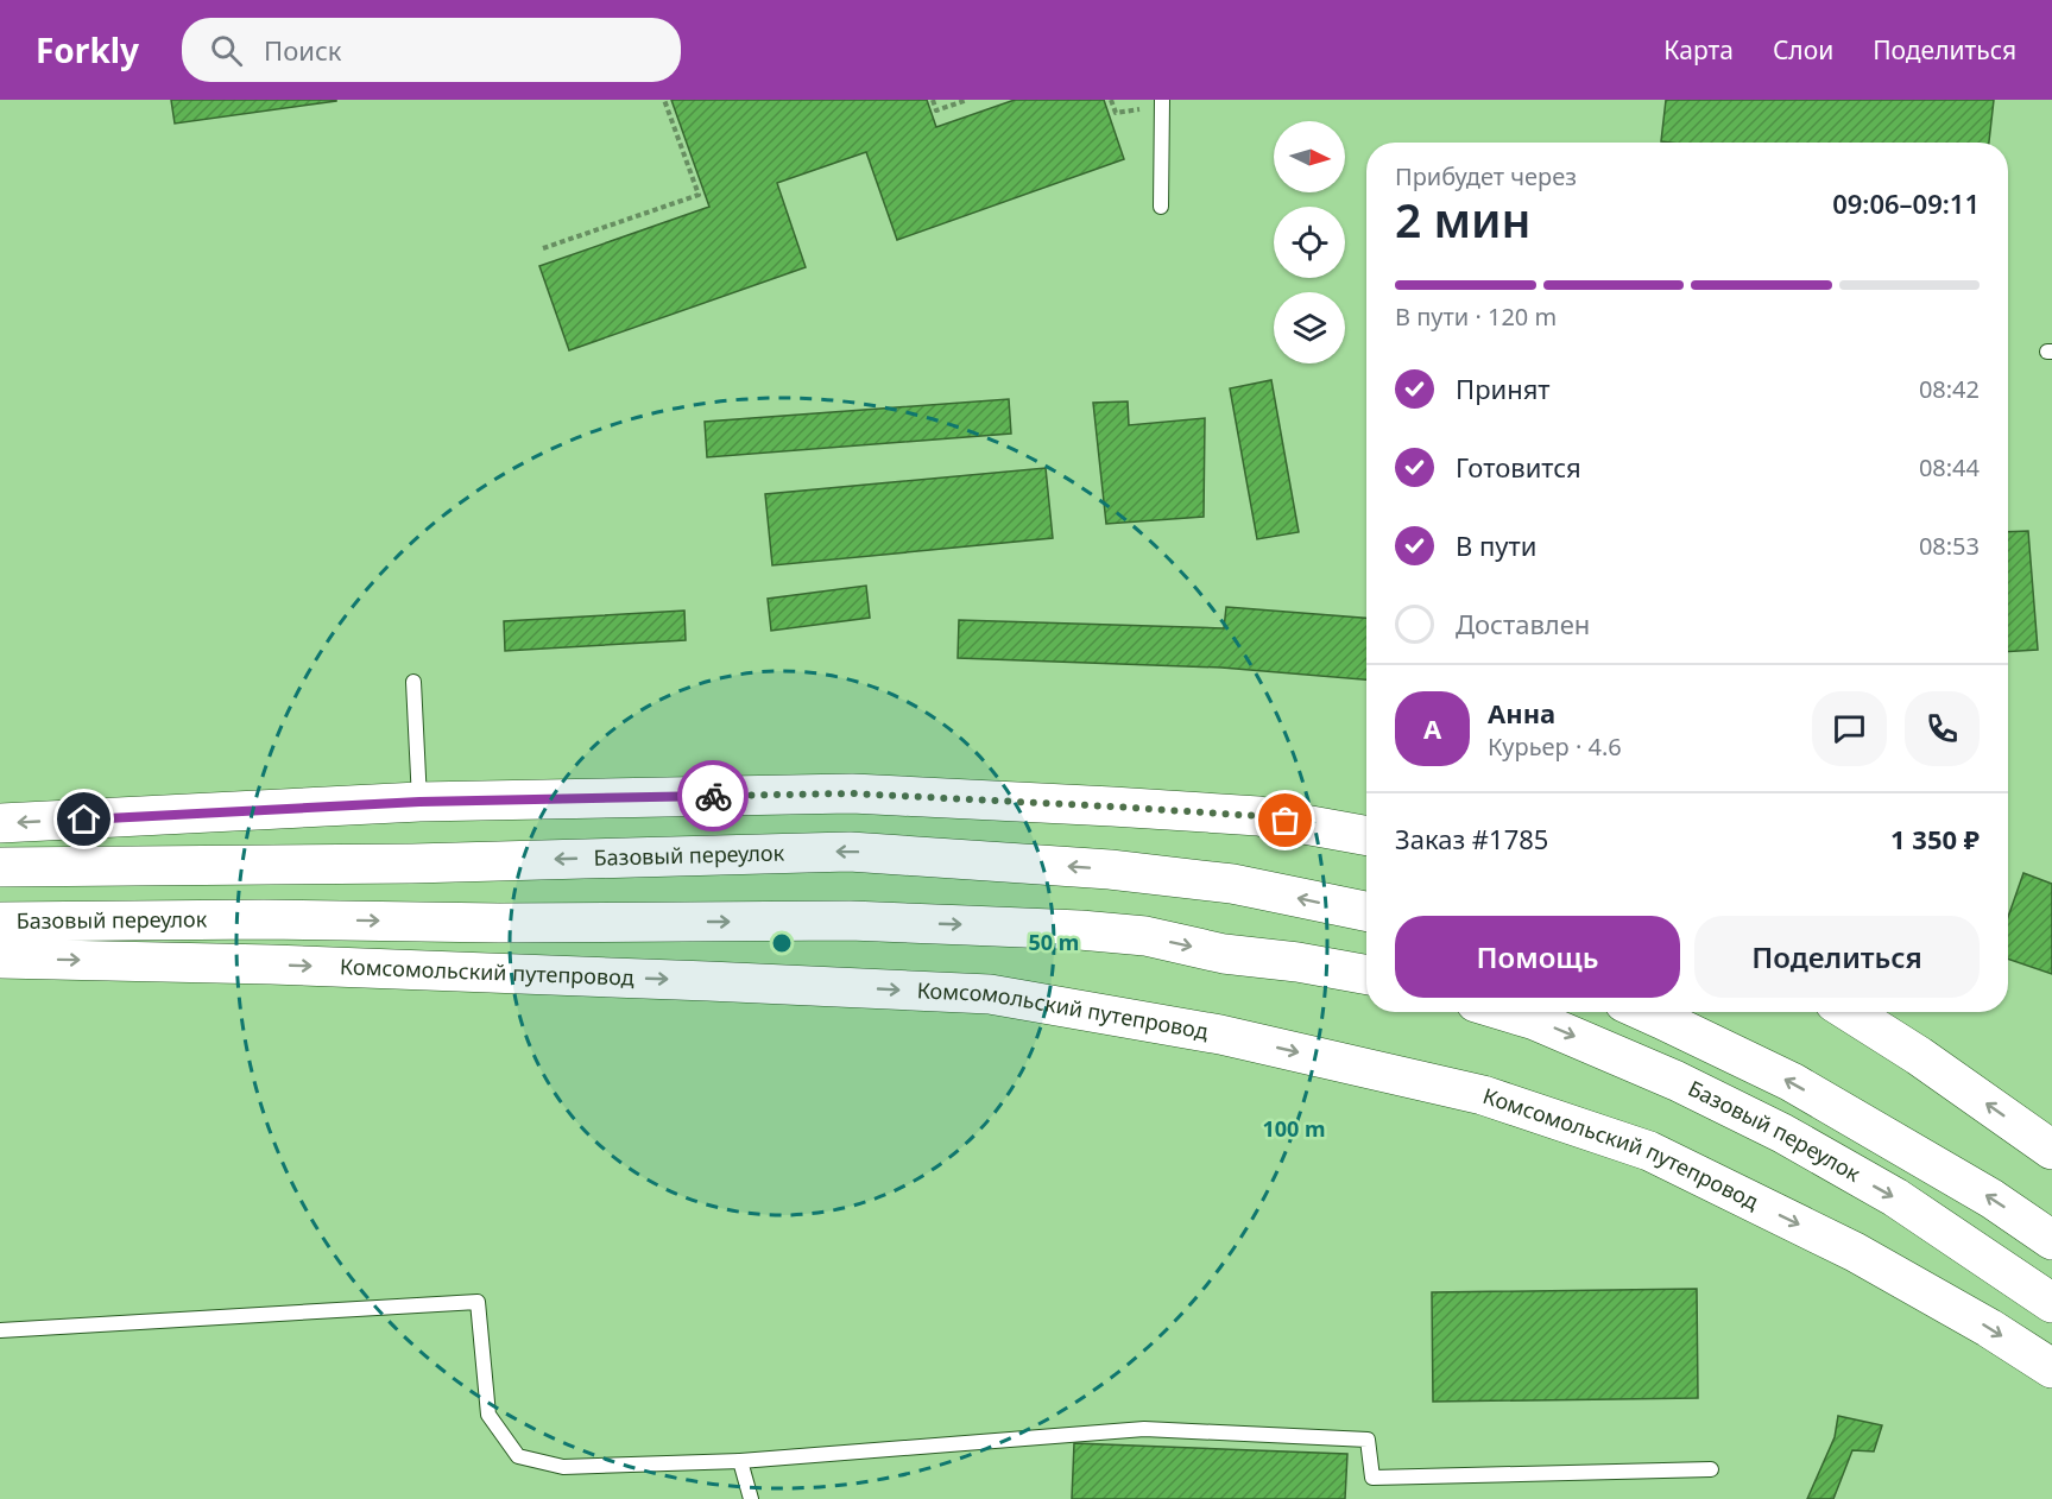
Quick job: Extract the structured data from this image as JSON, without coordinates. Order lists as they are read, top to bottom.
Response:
{
  "streets": {
    "main road": ["Базовый переулок", "Комсомольский путепровод"]
  },
  "north": "right",
  "page": {
    "header": "Forkly",
    "search": "Поиск",
    "nav": ["Карта", "Слои", "Поделиться"],
    "heading": ["2 мин", "Прибудет через", "09:06–09:11"],
    "panel": [
      "Анна",
      "Курьер · 4.6",
      "Заказ #1785",
      "1 350 ₽"
    ],
    "bar": "В пути · 120 m",
    "list": [
      ["Принят", "08:42"],
      ["Готовится", "08:44"],
      ["В пути", "08:53"],
      "Доставлен"
    ],
    "round": "А",
    "buttons": ["Помощь", "Поделиться"]
  },
  "rings": ["50 m", "100 m"]
}
